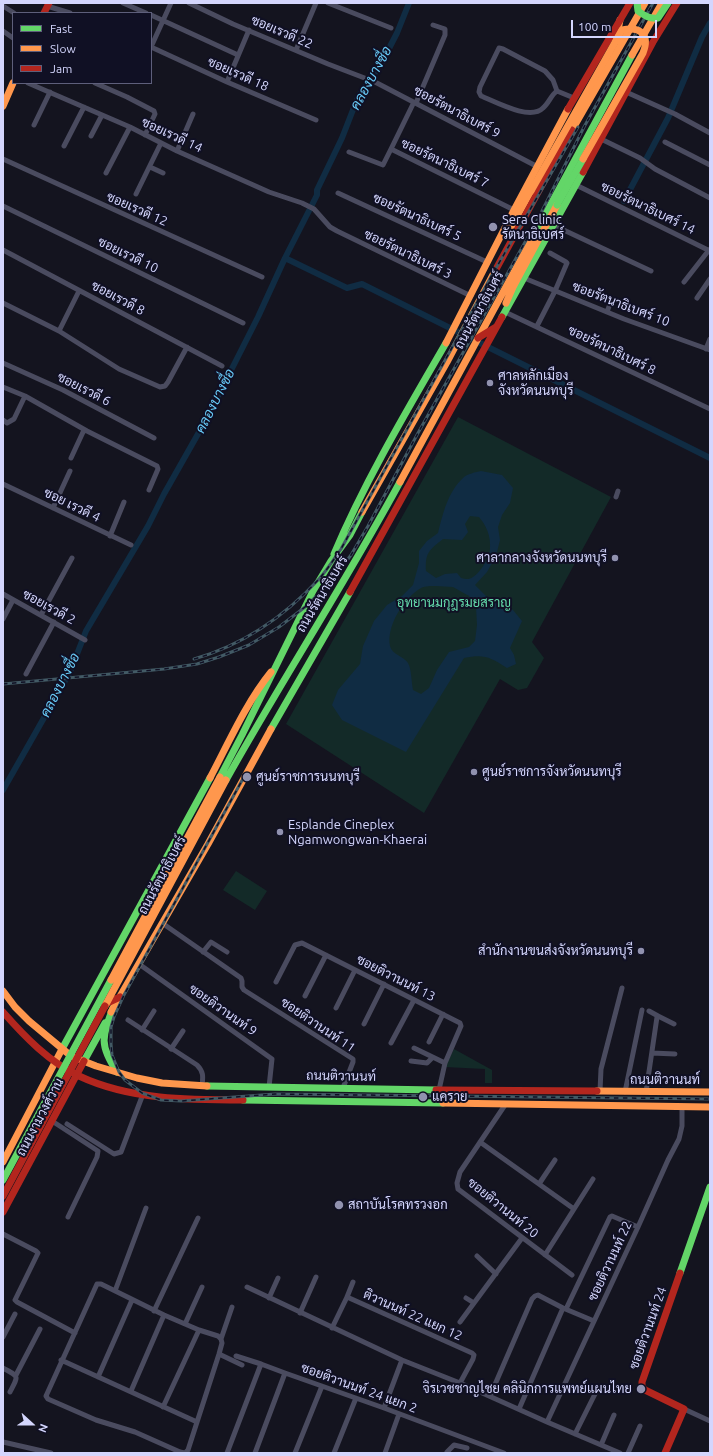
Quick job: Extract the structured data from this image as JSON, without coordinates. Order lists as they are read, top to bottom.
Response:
{
  "streets": {
    "main road": [
      "ถนนรัตนาธิเบศร์",
      "ถนนติวานนท์",
      "ถนนงามวงศ์วาน",
      "ซอยติวานนท์ 24"
    ],
    "street": [
      "ซอยเรวดี 22",
      "ซอยเรวดี 18",
      "ซอยรัตนาธิเบศร์ 9",
      "ซอยเรวดี 14",
      "ซอยรัตนาธิเบศร์ 7",
      "ซอยรัตนาธิเบศร์ 14",
      "ซอยเรวดี 12",
      "ซอยรัตนาธิเบศร์ 5",
      "ซอยรัตนาธิเบศร์ 3",
      "ซอยเรวดี 10",
      "ซอยเรวดี 8",
      "ซอยรัตนาธิเบศร์ 10",
      "ซอยรัตนาธิเบศร์ 8",
      "ซอยเรวดี 6",
      "ซอย เรวดี 4",
      "ซอยเรวดี 2",
      "ซอยติวานนท์ 13",
      "ซอยติวานนท์ 9",
      "ซอยติวานนท์ 11",
      "ซอยติวานนท์ 20",
      "ซอยติวานนท์ 22",
      "ติวานนท์ 22 แยก 12",
      "ซอยติวานนท์ 24 แยก 2"
    ]
  },
  "crossings": [
    ["ซอยเรวดี 22", "ซอยรัตนาธิเบศร์ 9"],
    ["ซอยรัตนาธิเบศร์ 9", "ซอยรัตนาธิเบศร์ 7"],
    ["ซอยรัตนาธิเบศร์ 9", "ถนนรัตนาธิเบศร์"],
    ["ซอยเรวดี 14", "ซอยรัตนาธิเบศร์ 3"],
    ["ซอยรัตนาธิเบศร์ 7", "ถนนรัตนาธิเบศร์"],
    ["ซอยรัตนาธิเบศร์ 14", "ถนนรัตนาธิเบศร์"],
    ["ซอยรัตนาธิเบศร์ 5", "ถนนรัตนาธิเบศร์"],
    ["ซอยรัตนาธิเบศร์ 3", "ถนนรัตนาธิเบศร์"],
    ["ซอยรัตนาธิเบศร์ 10", "ถนนรัตนาธิเบศร์"],
    ["ถนนรัตนาธิเบศร์", "ซอยรัตนาธิเบศร์ 8"],
    ["ถนนรัตนาธิเบศร์", "ซอยติวานนท์ 9"],
    ["ถนนรัตนาธิเบศร์", "ถนนติวานนท์"],
    ["ถนนรัตนาธิเบศร์", "ถนนงามวงศ์วาน"],
    ["ซอยติวานนท์ 13", "ถนนติวานนท์"],
    ["ซอยติวานนท์ 9", "ถนนติวานนท์"],
    ["ซอยติวานนท์ 11", "ถนนติวานนท์"],
    ["ถนนติวานนท์", "ถนนงามวงศ์วาน"],
    ["ถนนติวานนท์", "ซอยติวานนท์ 20"],
    ["ถนนติวานนท์", "ซอยติวานนท์ 22"]
  ],
  "water": ["คลองบางซื่อ"],
  "parks": ["อุทยานมกุฎรมยสราญ"],
  "places": [
    "Sera Clinic รัตนาธิเบศร์",
    "ศาลหลักเมือง จังหวัดนนทบุรี",
    "ศาลากลางจังหวัดนนทบุรี",
    "ศูนย์ราชการจังหวัดนนทบุรี",
    "ศูนย์ราชการนนทบุรี",
    "Esplande Cineplex Ngamwongwan-Khaerai",
    "สำนักงานขนส่งจังหวัดนนทบุรี",
    "แคราย",
    "สถาบันโรคทรวงอก",
    "จิรเวชชาญไชย คลินิกการแพทย์แผนไทย"
  ],
  "legend": ["Fast", "Slow", "Jam"],
  "scale_bar": "100 m",
  "north": "right"
}
